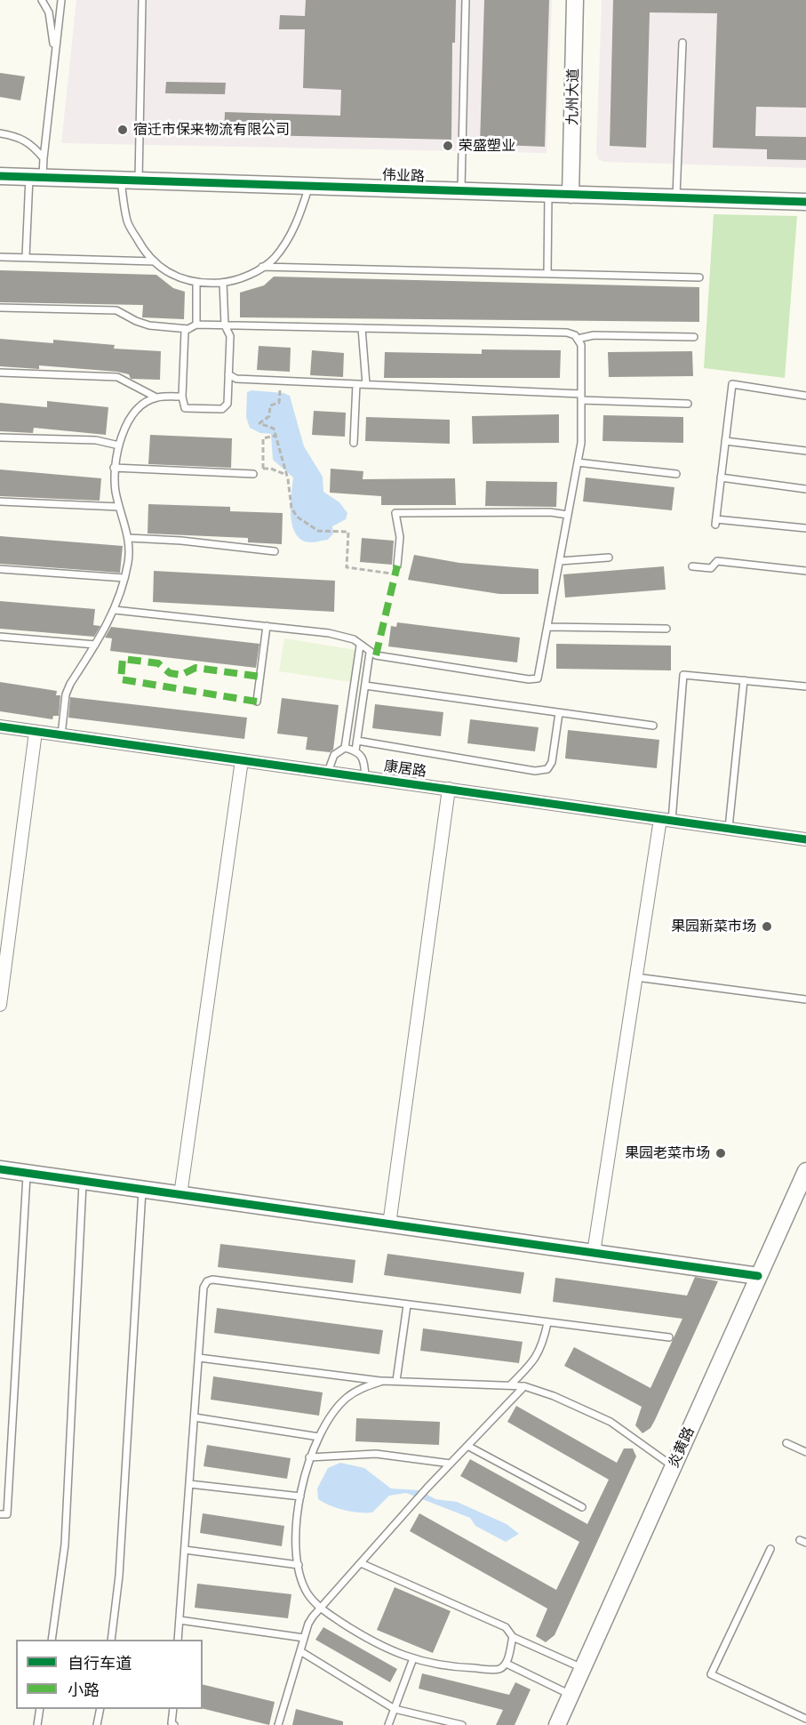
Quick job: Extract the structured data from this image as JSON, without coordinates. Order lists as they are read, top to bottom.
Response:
{
  "streets": {
    "street": [
      "九州大道",
      "伟业路",
      "康居路",
      "炎黄路"
    ]
  },
  "crossings": [
    ["九州大道", "伟业路"]
  ],
  "places": [
    "宿迁市保来物流有限公司",
    "荣盛塑业",
    "果园新菜市场",
    "果园老菜市场"
  ],
  "legend": ["自行车道", "小路"]
}
